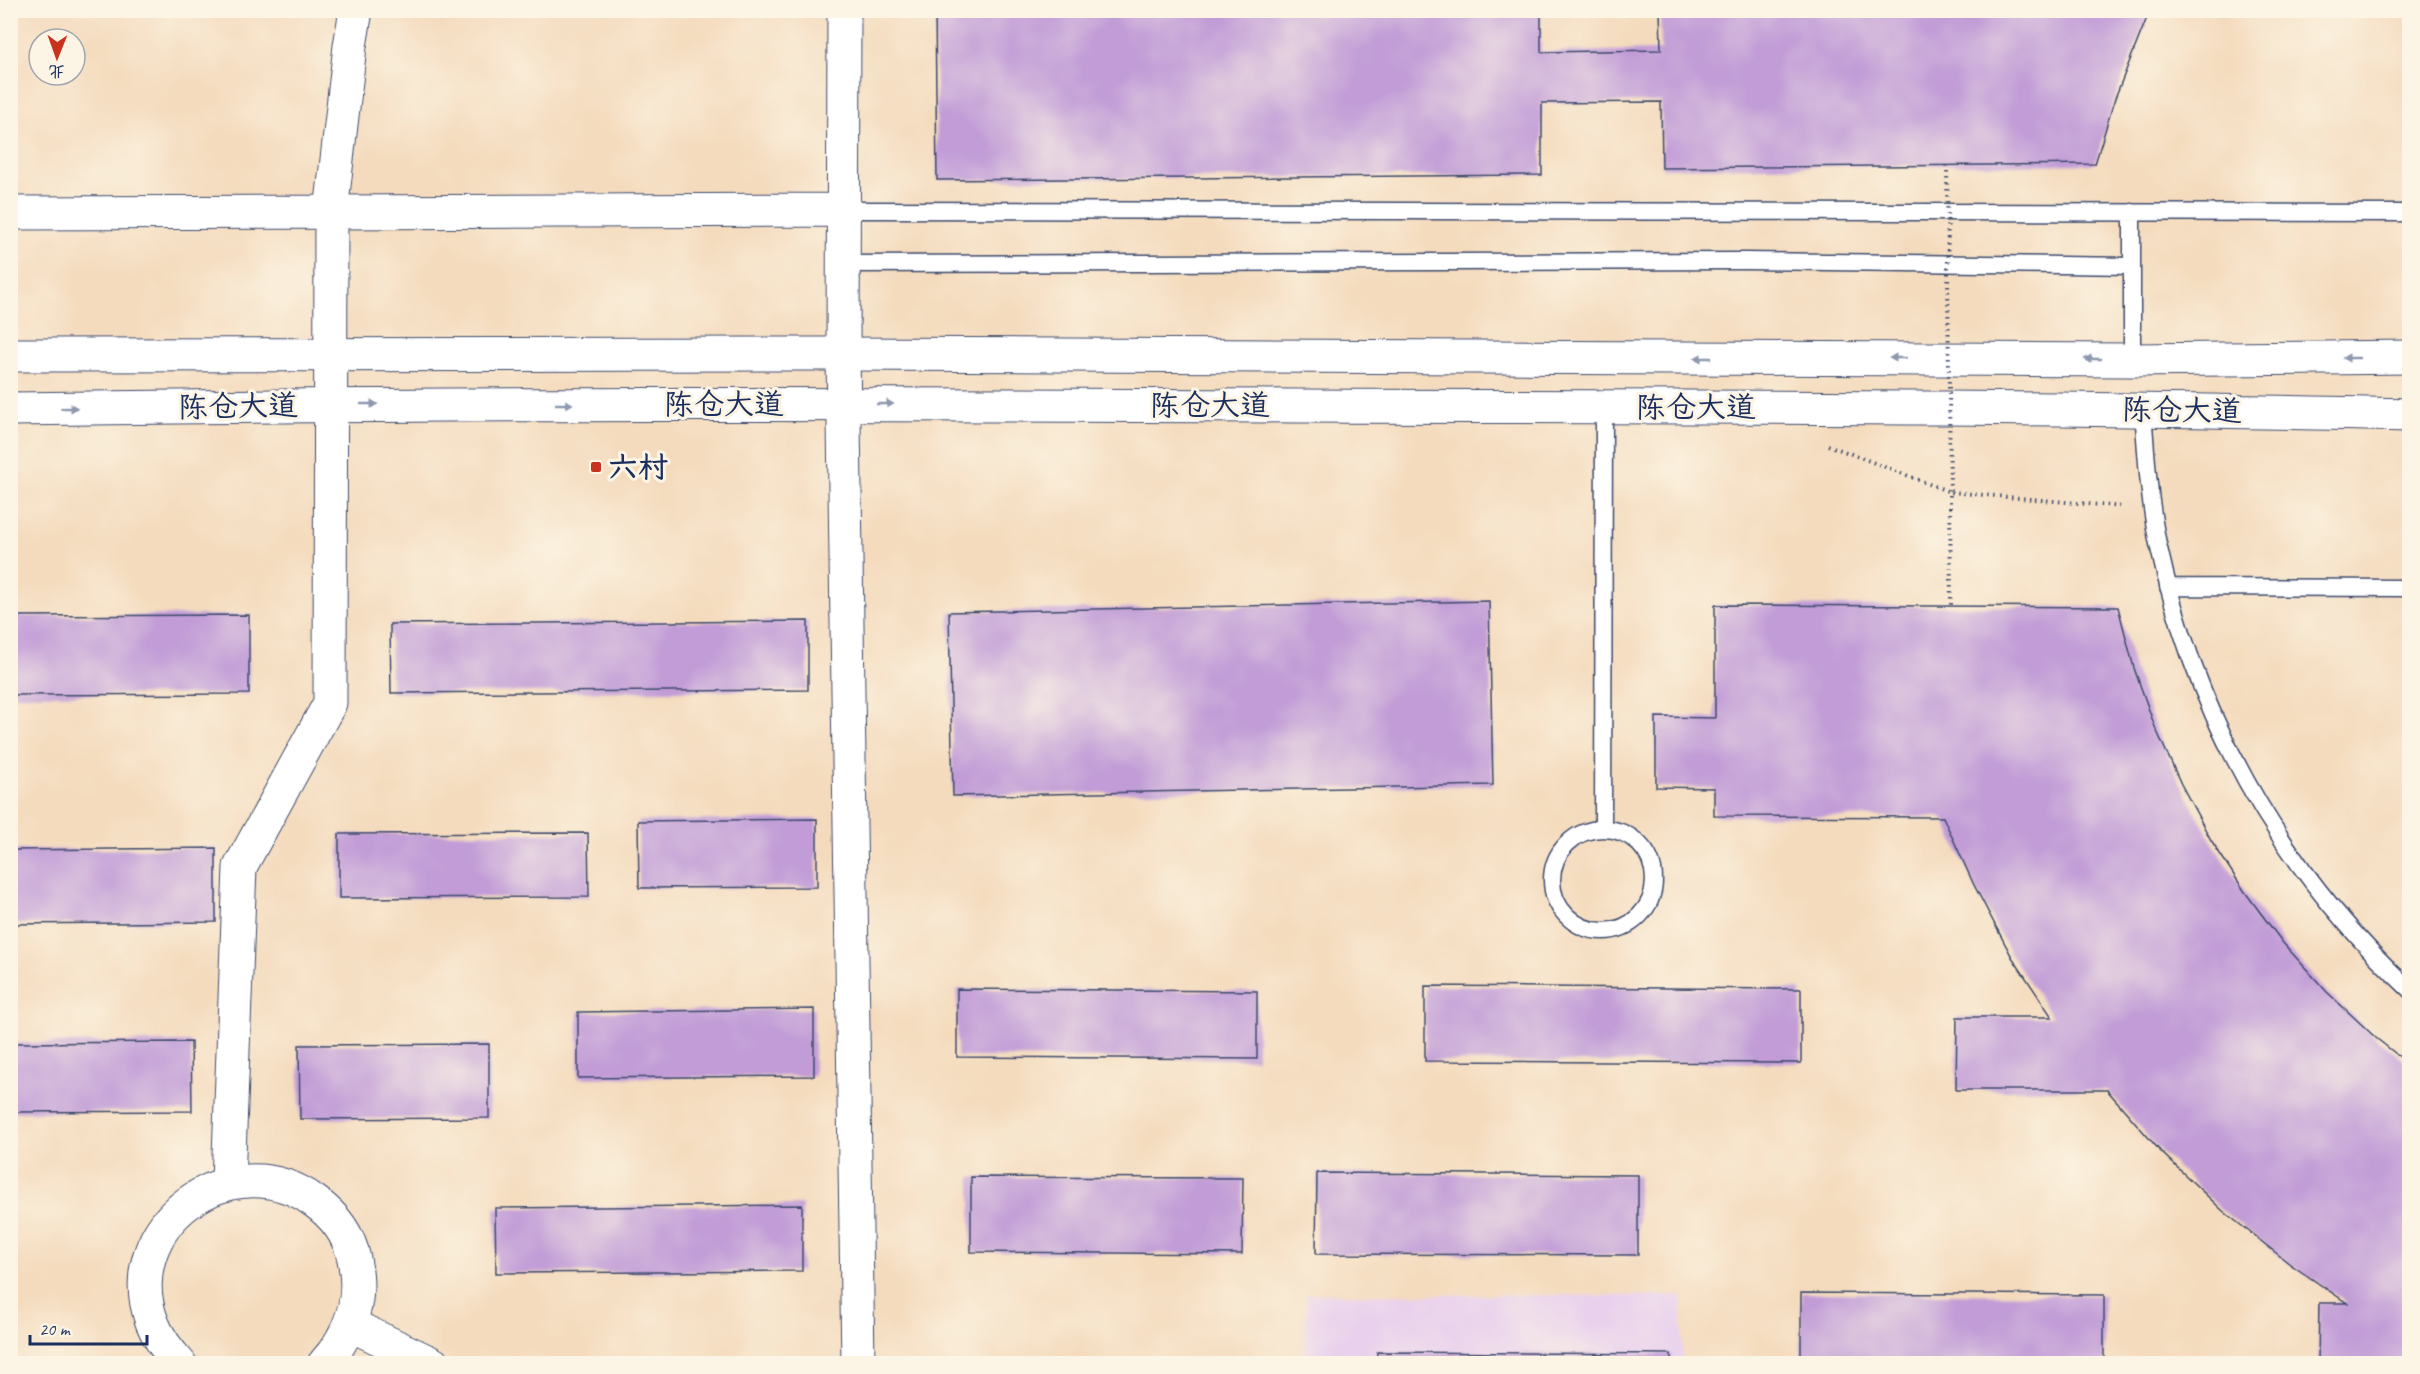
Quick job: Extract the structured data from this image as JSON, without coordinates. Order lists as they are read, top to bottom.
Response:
{
  "streets": {
    "main road": ["陈仓大道"]
  },
  "places": {
    "transit": ["六村"]
  },
  "scale_bar": "20 m",
  "north": "bottom"
}
